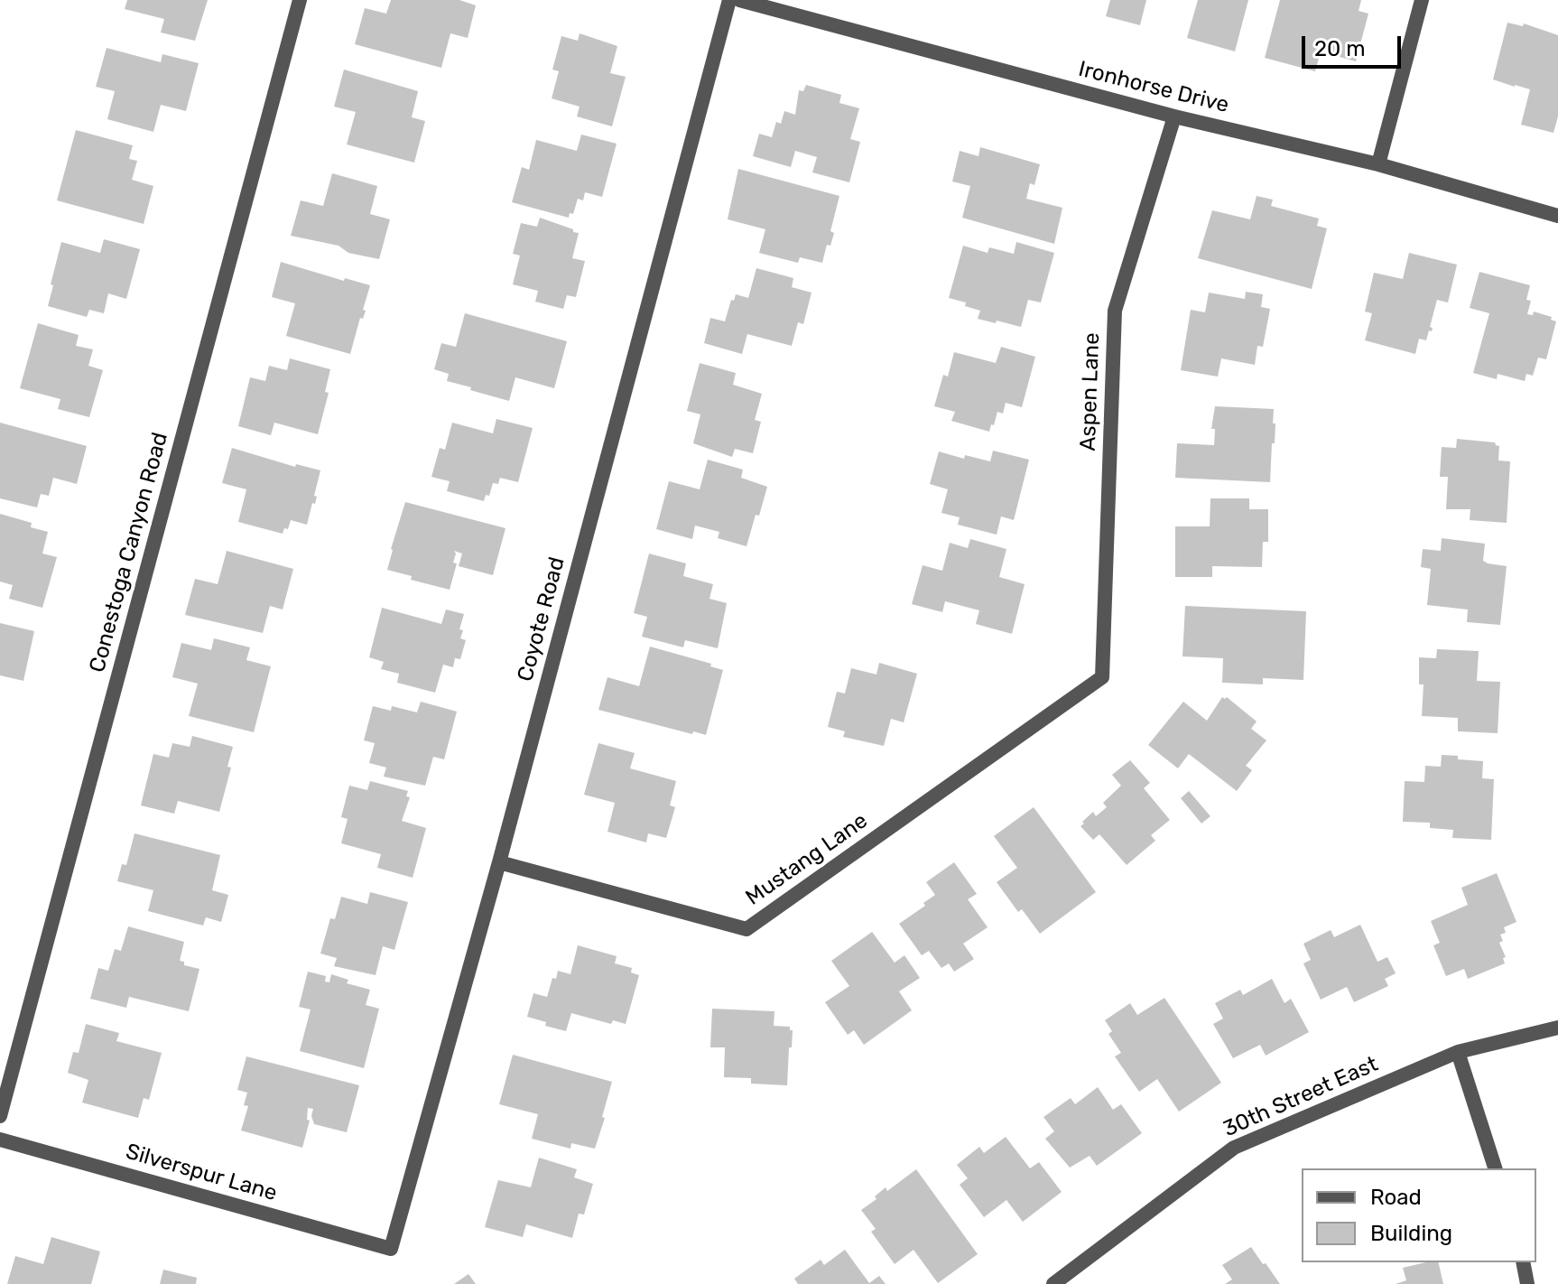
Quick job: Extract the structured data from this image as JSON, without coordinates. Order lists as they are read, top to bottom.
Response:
{
  "streets": {
    "street": [
      "Ironhorse Drive",
      "Aspen Lane",
      "Conestoga Canyon Road",
      "Coyote Road",
      "Mustang Lane",
      "30th Street East",
      "Silverspur Lane"
    ]
  },
  "crossings": [
    ["Ironhorse Drive", "Aspen Lane"],
    ["Aspen Lane", "Mustang Lane"],
    ["Coyote Road", "Mustang Lane"],
    ["Coyote Road", "Silverspur Lane"]
  ],
  "legend": ["Road", "Building"],
  "scale_bar": "20 m"
}
